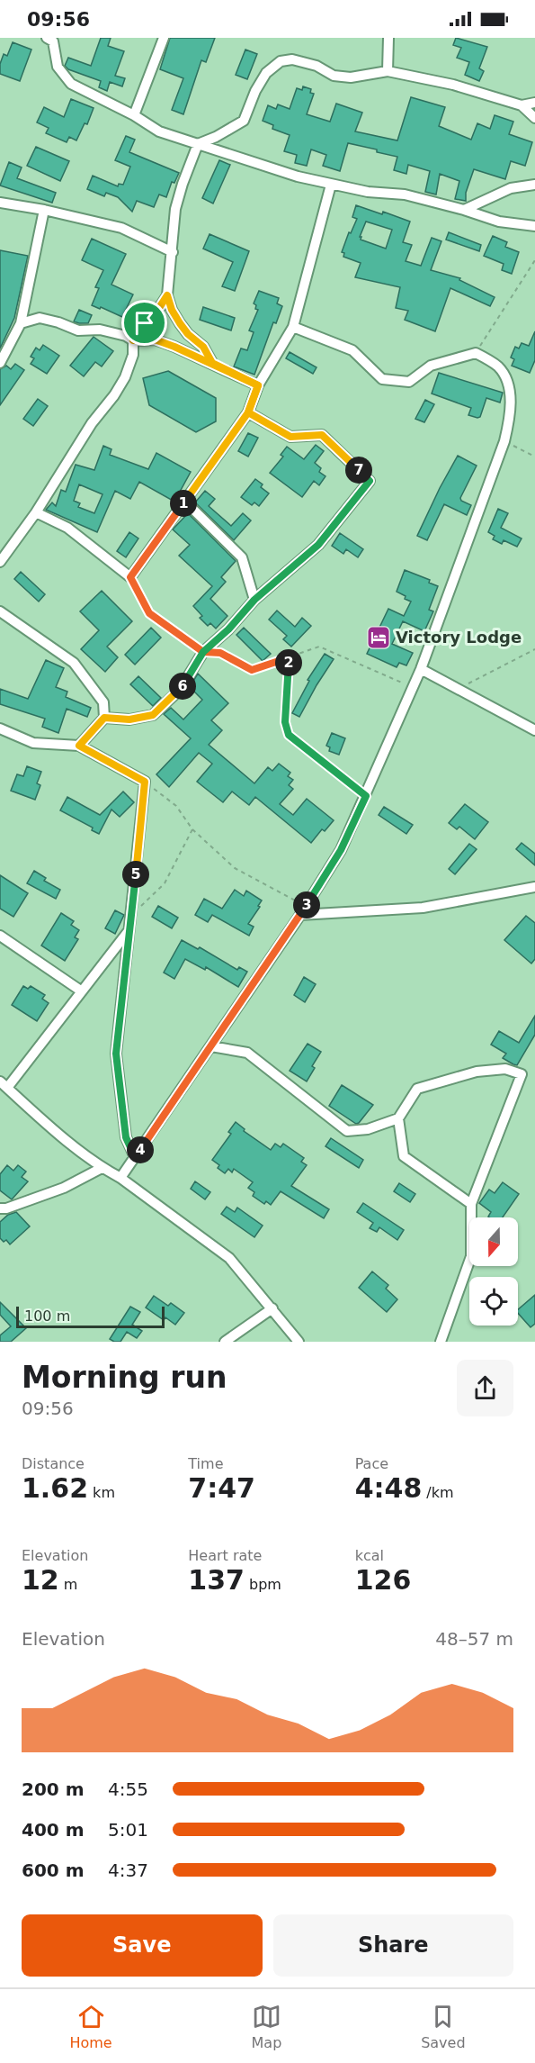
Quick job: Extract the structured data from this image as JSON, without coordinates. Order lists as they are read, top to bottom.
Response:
{
  "places": {
    "hotel": ["Victory Lodge"]
  },
  "scale_bar": "100 m",
  "north": "bottom",
  "page": {
    "status": "09:56",
    "pins": [
      "7",
      "1",
      "2",
      "6",
      "5",
      "3",
      "4"
    ],
    "scale": "100 m",
    "heading": ["Morning run", "09:56"],
    "stats": [
      ["Distance", "1.62 km"],
      ["Time", "7:47"],
      ["Pace", "4:48 /km"],
      ["Elevation", "12 m"],
      ["Heart rate", "137 bpm"],
      ["kcal", "126"]
    ],
    "chart": ["Elevation", "48–57 m"],
    "list": [
      {
        "name": "200 m",
        "note": "4:55"
      },
      {
        "name": "400 m",
        "note": "5:01"
      },
      {
        "name": "600 m",
        "note": "4:37"
      }
    ],
    "buttons": ["Save", "Share"],
    "tabs": ["Home", "Map", "Saved"]
  }
}
